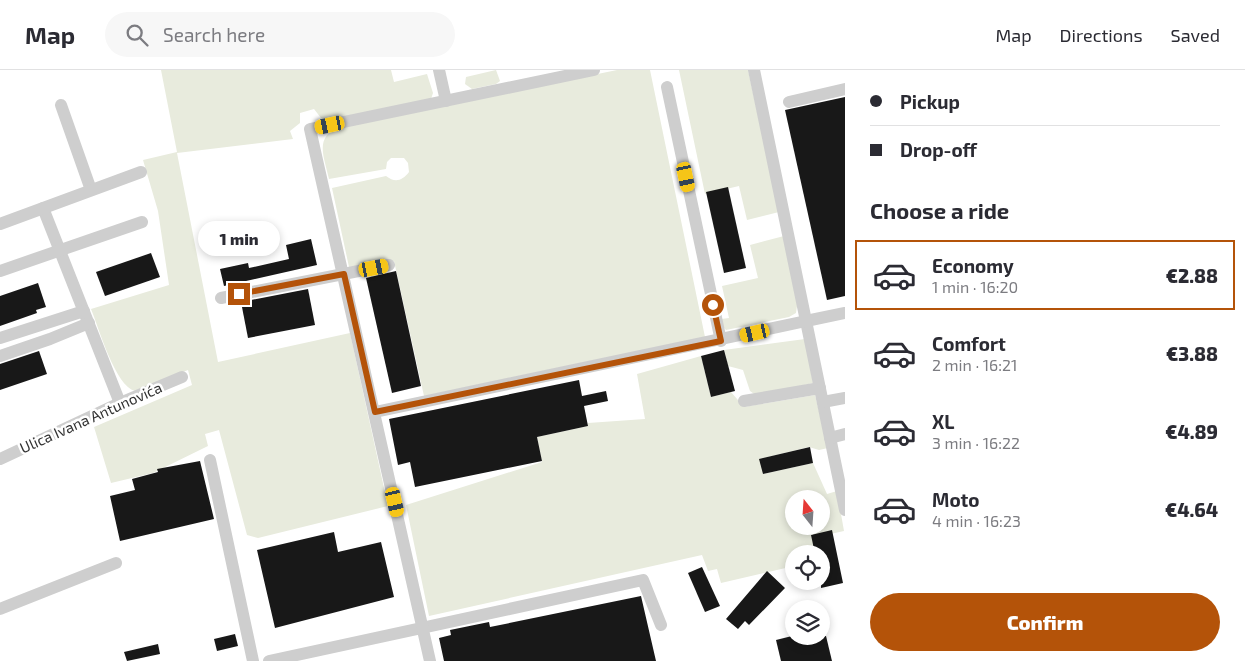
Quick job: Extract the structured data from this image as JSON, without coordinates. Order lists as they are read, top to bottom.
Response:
{
  "streets": {
    "street": ["Ulica Ivana Antunovića"]
  },
  "north": "top",
  "page": {
    "header": "Map",
    "search": "Search here",
    "nav": ["Map", "Directions", "Saved"],
    "banner": ["Pickup", "Drop-off"],
    "heading": "Choose a ride",
    "bubble": "1 min",
    "list": [
      {
        "name": "Economy",
        "note": "1 min · 16:20",
        "value": "€2.88"
      },
      {
        "name": "Comfort",
        "note": "2 min · 16:21",
        "value": "€3.88"
      },
      {
        "name": "XL",
        "note": "3 min · 16:22",
        "value": "€4.89"
      },
      {
        "name": "Moto",
        "note": "4 min · 16:23",
        "value": "€4.64"
      }
    ],
    "buttons": "Confirm"
  }
}
